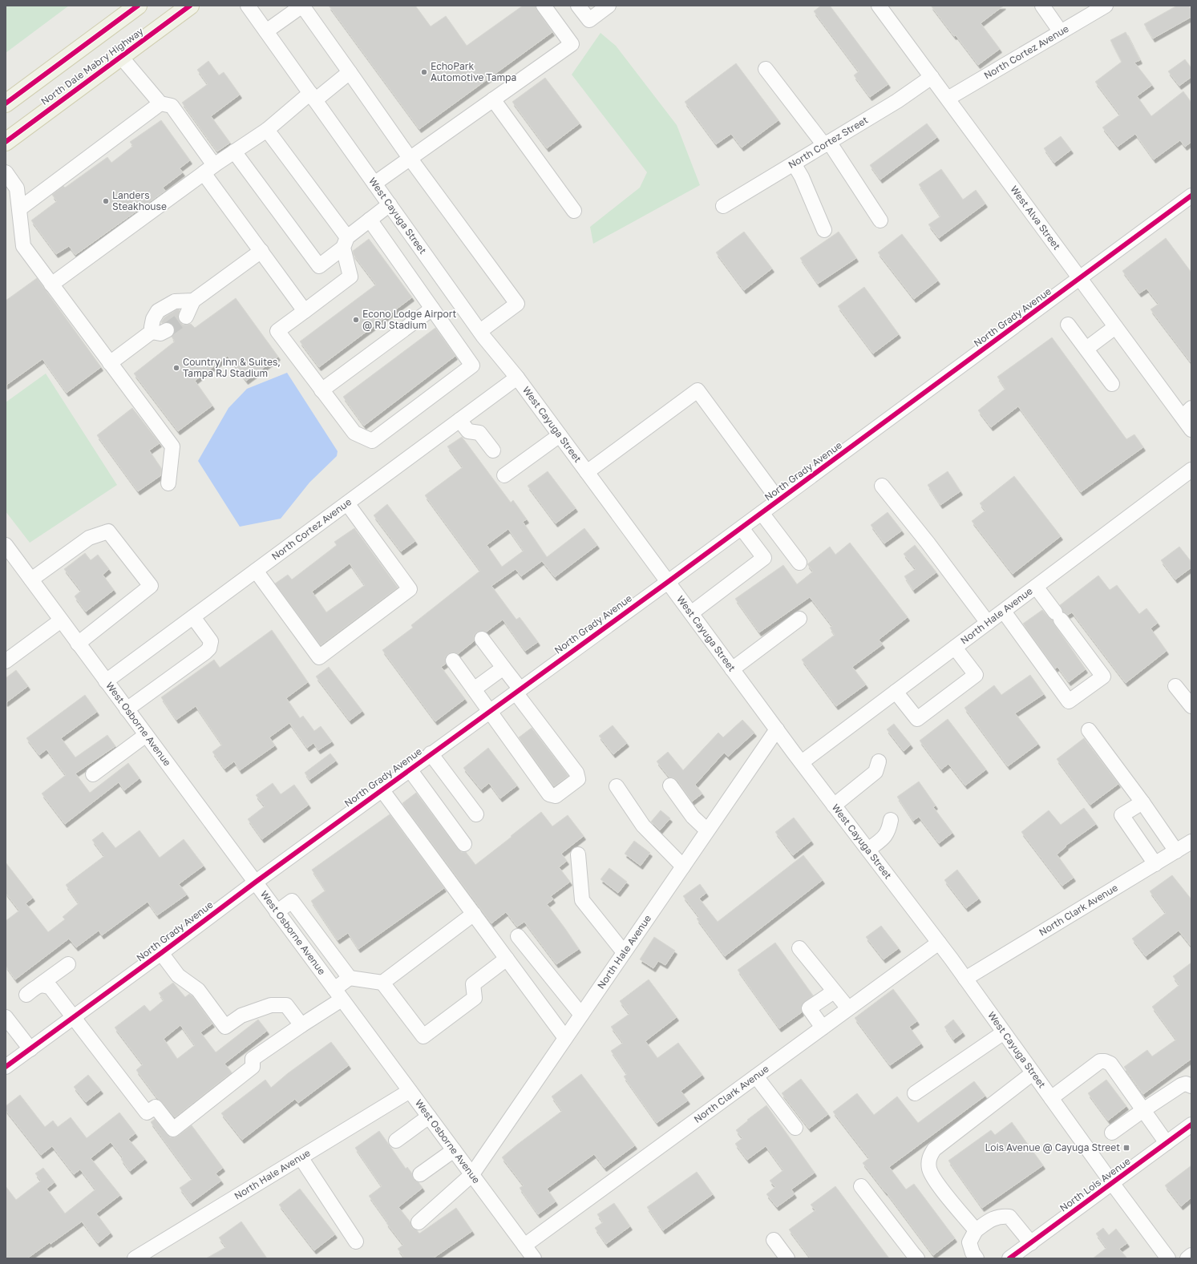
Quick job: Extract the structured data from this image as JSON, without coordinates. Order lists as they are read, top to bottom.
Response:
{
  "streets": {
    "main road": ["North Dale Mabry Highway"],
    "street": [
      "North Cortez Avenue",
      "North Cortez Street",
      "West Cayuga Street",
      "West Alva Street",
      "North Grady Avenue",
      "North Hale Avenue",
      "West Osborne Avenue",
      "North Clark Avenue",
      "North Lois Avenue"
    ]
  },
  "crossings": [
    ["North Cortez Avenue", "West Cayuga Street"],
    ["North Cortez Avenue", "West Alva Street"],
    ["North Cortez Avenue", "West Osborne Avenue"],
    ["North Cortez Street", "West Alva Street"],
    ["West Cayuga Street", "North Grady Avenue"],
    ["West Cayuga Street", "North Hale Avenue"],
    ["West Cayuga Street", "North Clark Avenue"],
    ["West Cayuga Street", "North Lois Avenue"],
    ["West Alva Street", "North Grady Avenue"],
    ["North Grady Avenue", "West Osborne Avenue"],
    ["North Hale Avenue", "West Osborne Avenue"],
    ["West Osborne Avenue", "North Clark Avenue"]
  ],
  "places": {
    "other": [
      "EchoPark Automotive Tampa",
      "Landers Steakhouse",
      "Econo Lodge Airport @ RJ Stadium",
      "Country Inn & Suites, Tampa RJ Stadium"
    ],
    "transit": ["Lois Avenue @ Cayuga Street"]
  }
}
